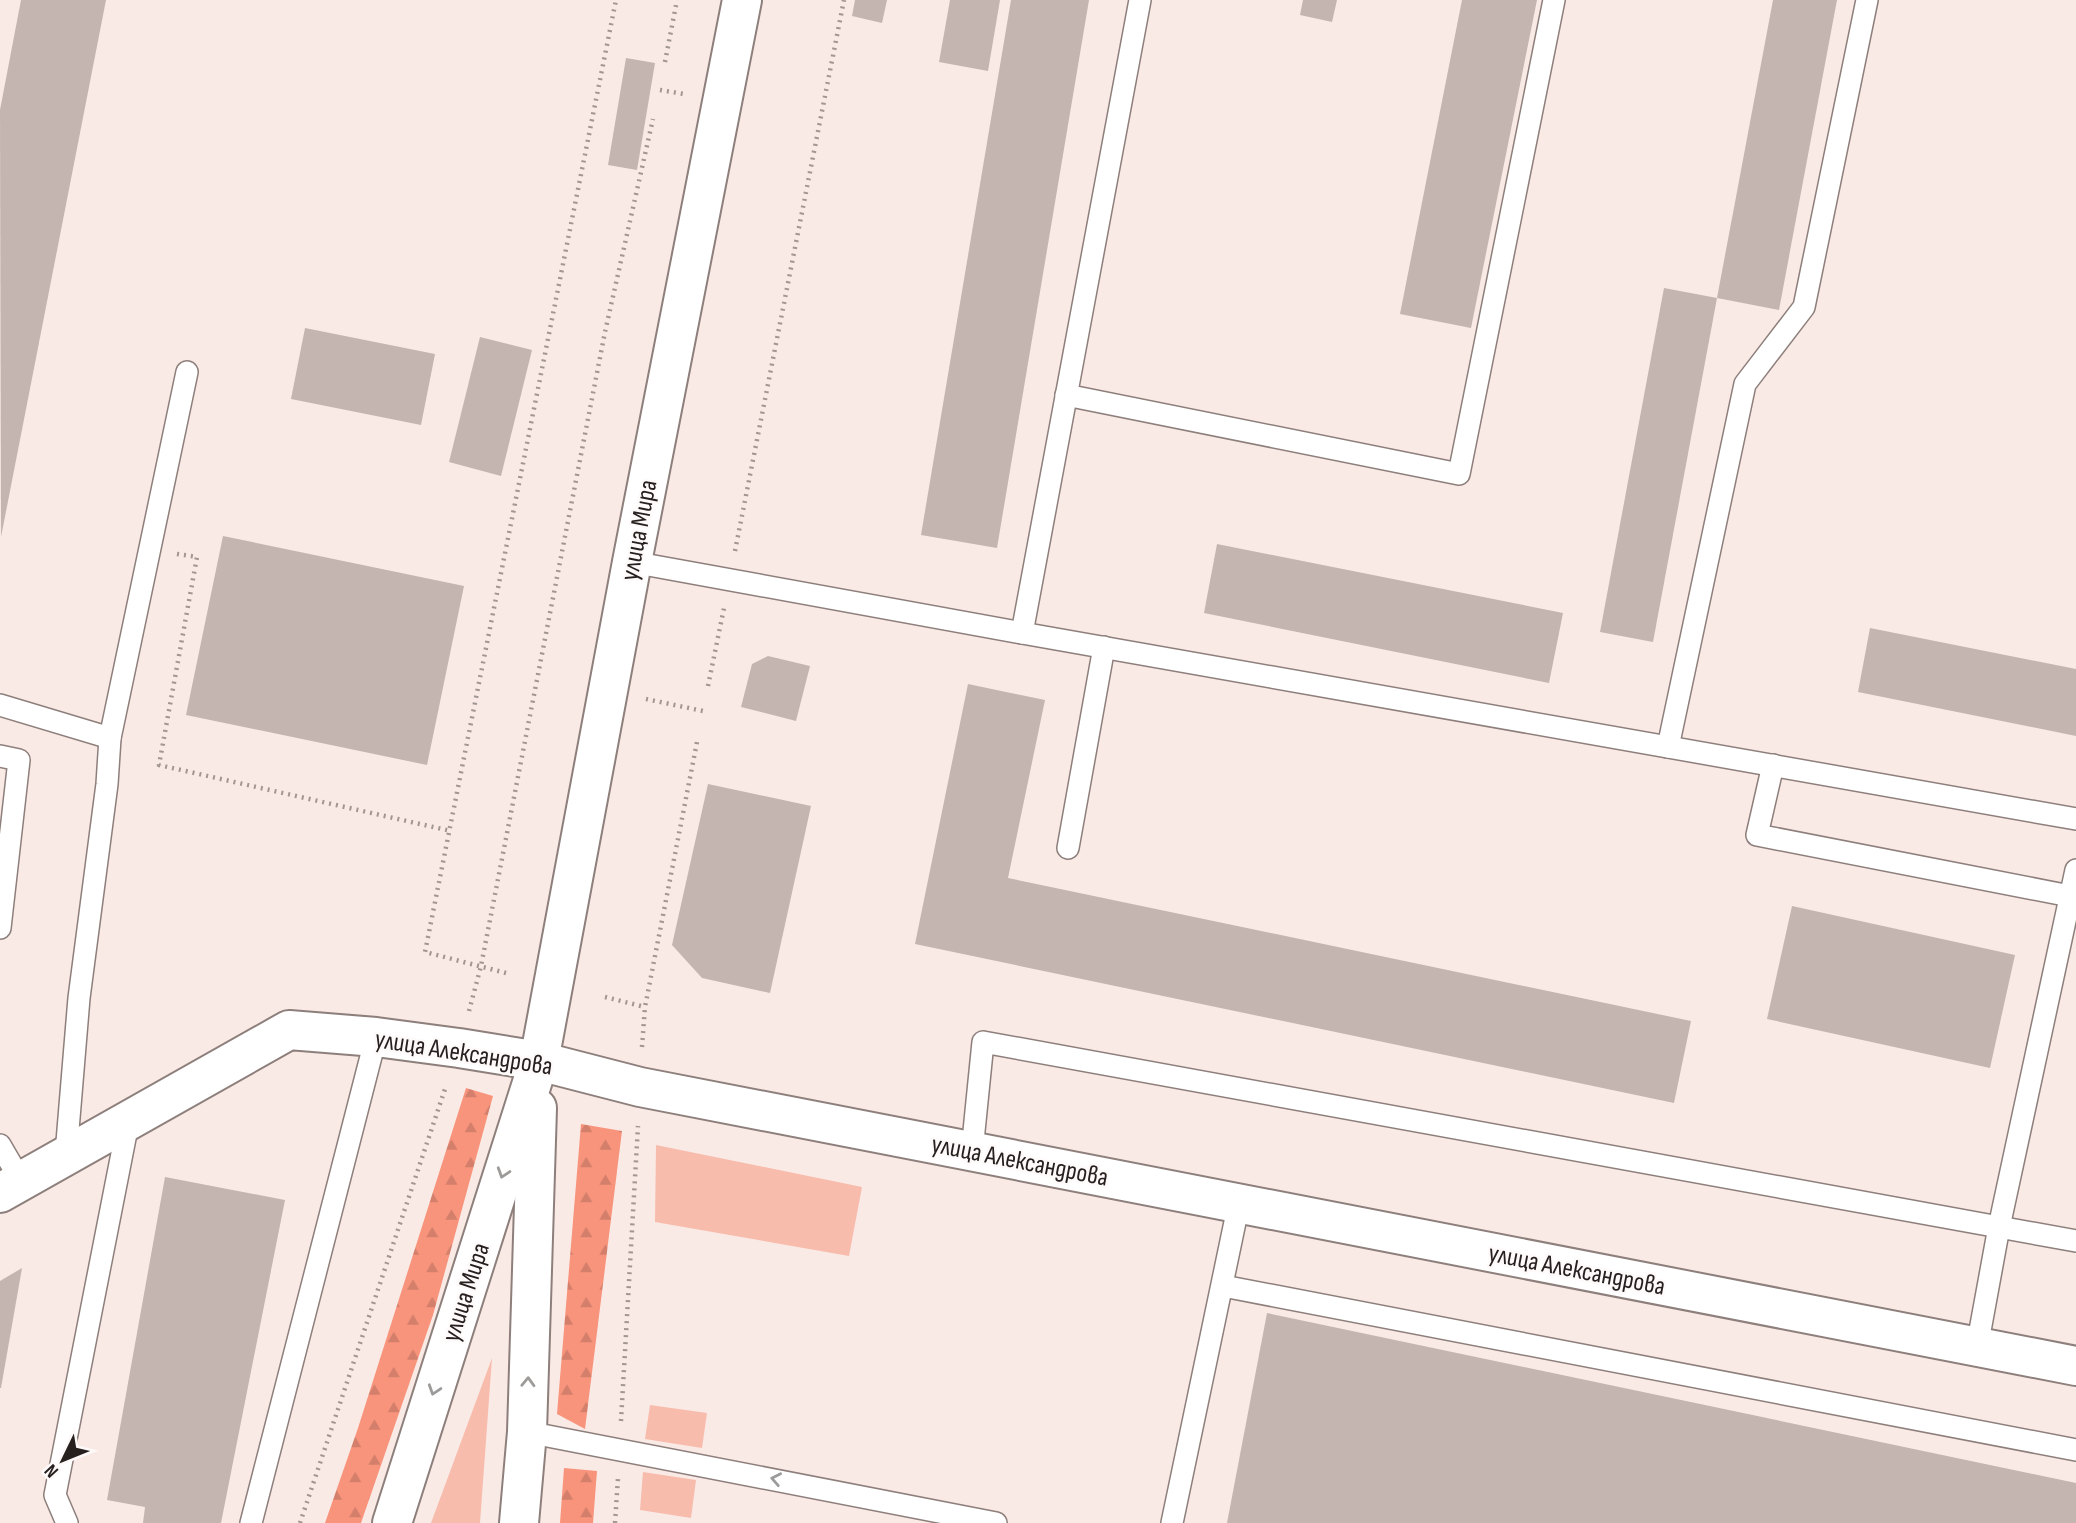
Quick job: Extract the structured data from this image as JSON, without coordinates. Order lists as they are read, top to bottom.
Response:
{
  "streets": {
    "street": ["улица Мира", "улица Александрова"]
  },
  "crossings": [
    ["улица Мира", "улица Александрова"]
  ],
  "north": "bottom left"
}
